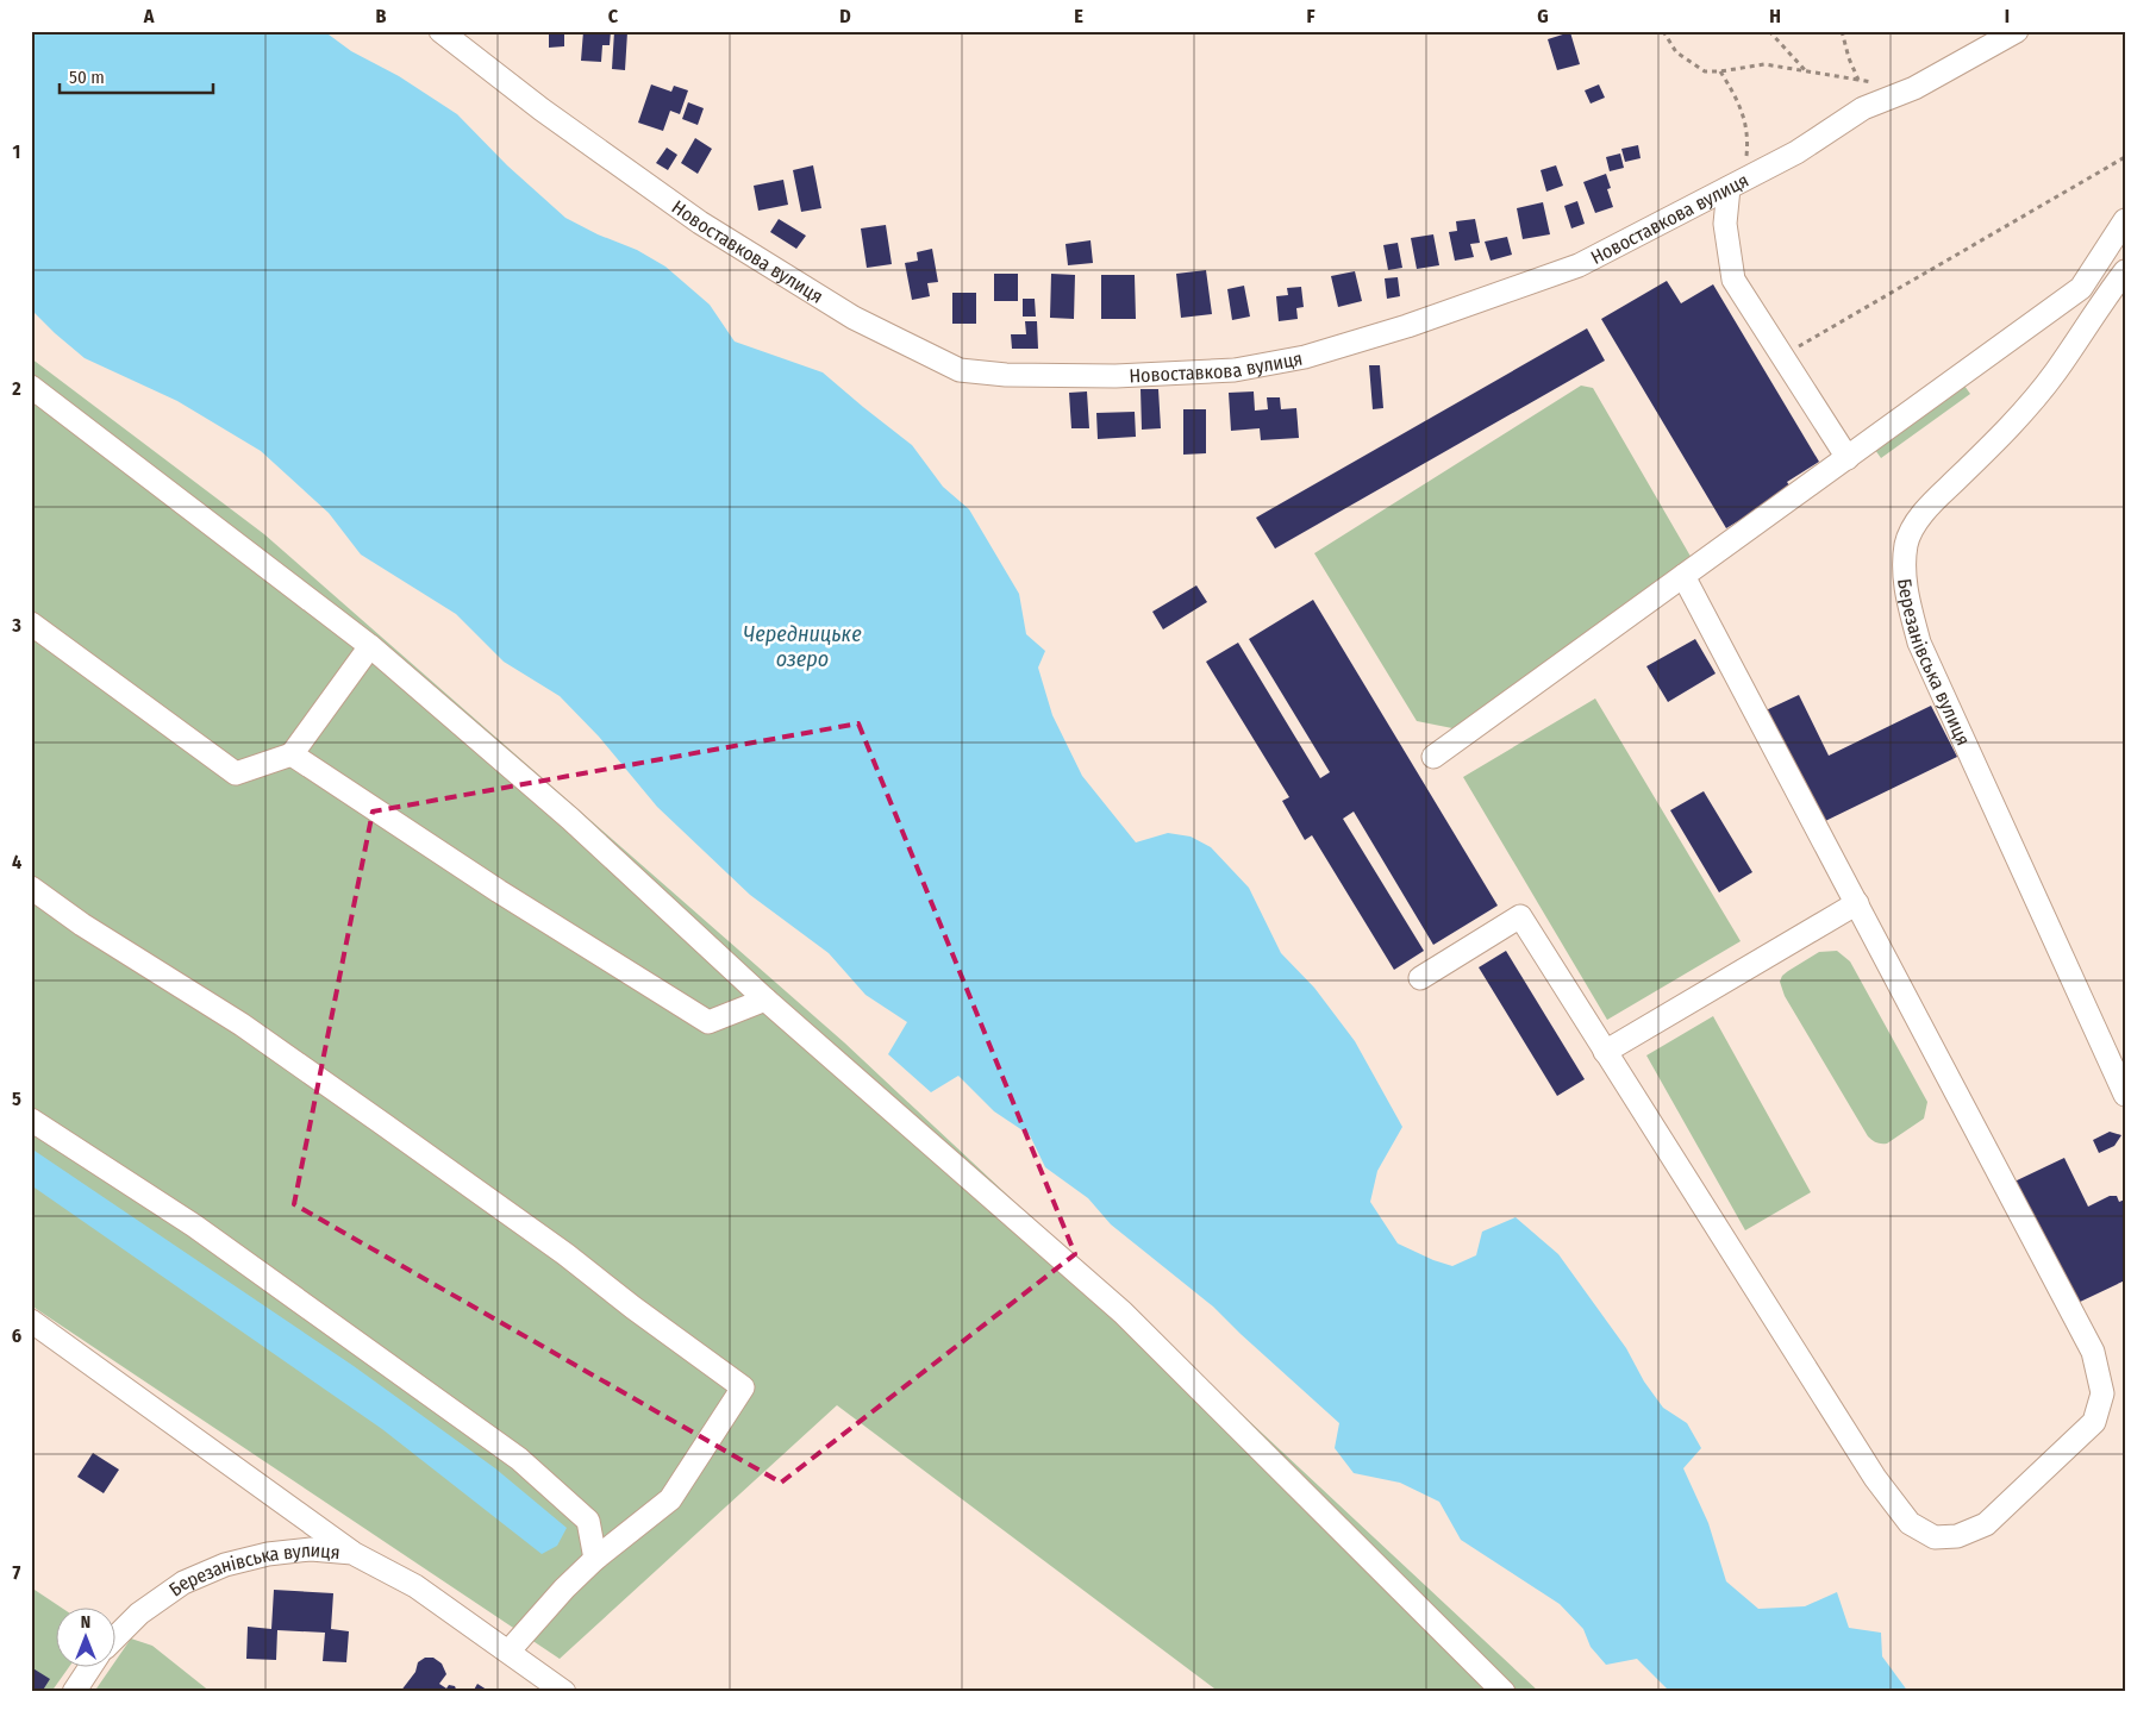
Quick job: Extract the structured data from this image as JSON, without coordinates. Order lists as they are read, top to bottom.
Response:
{
  "streets": {
    "street": ["Новоставкова вулиця", "Березанівська вулиця"]
  },
  "water": ["Чередницьке озеро"],
  "scale_bar": "50 m",
  "north": "top",
  "grid": {
    "columns": [
      "A",
      "B",
      "C",
      "D",
      "E",
      "F",
      "G",
      "H",
      "I"
    ],
    "rows": [
      "1",
      "2",
      "3",
      "4",
      "5",
      "6",
      "7"
    ]
  }
}
